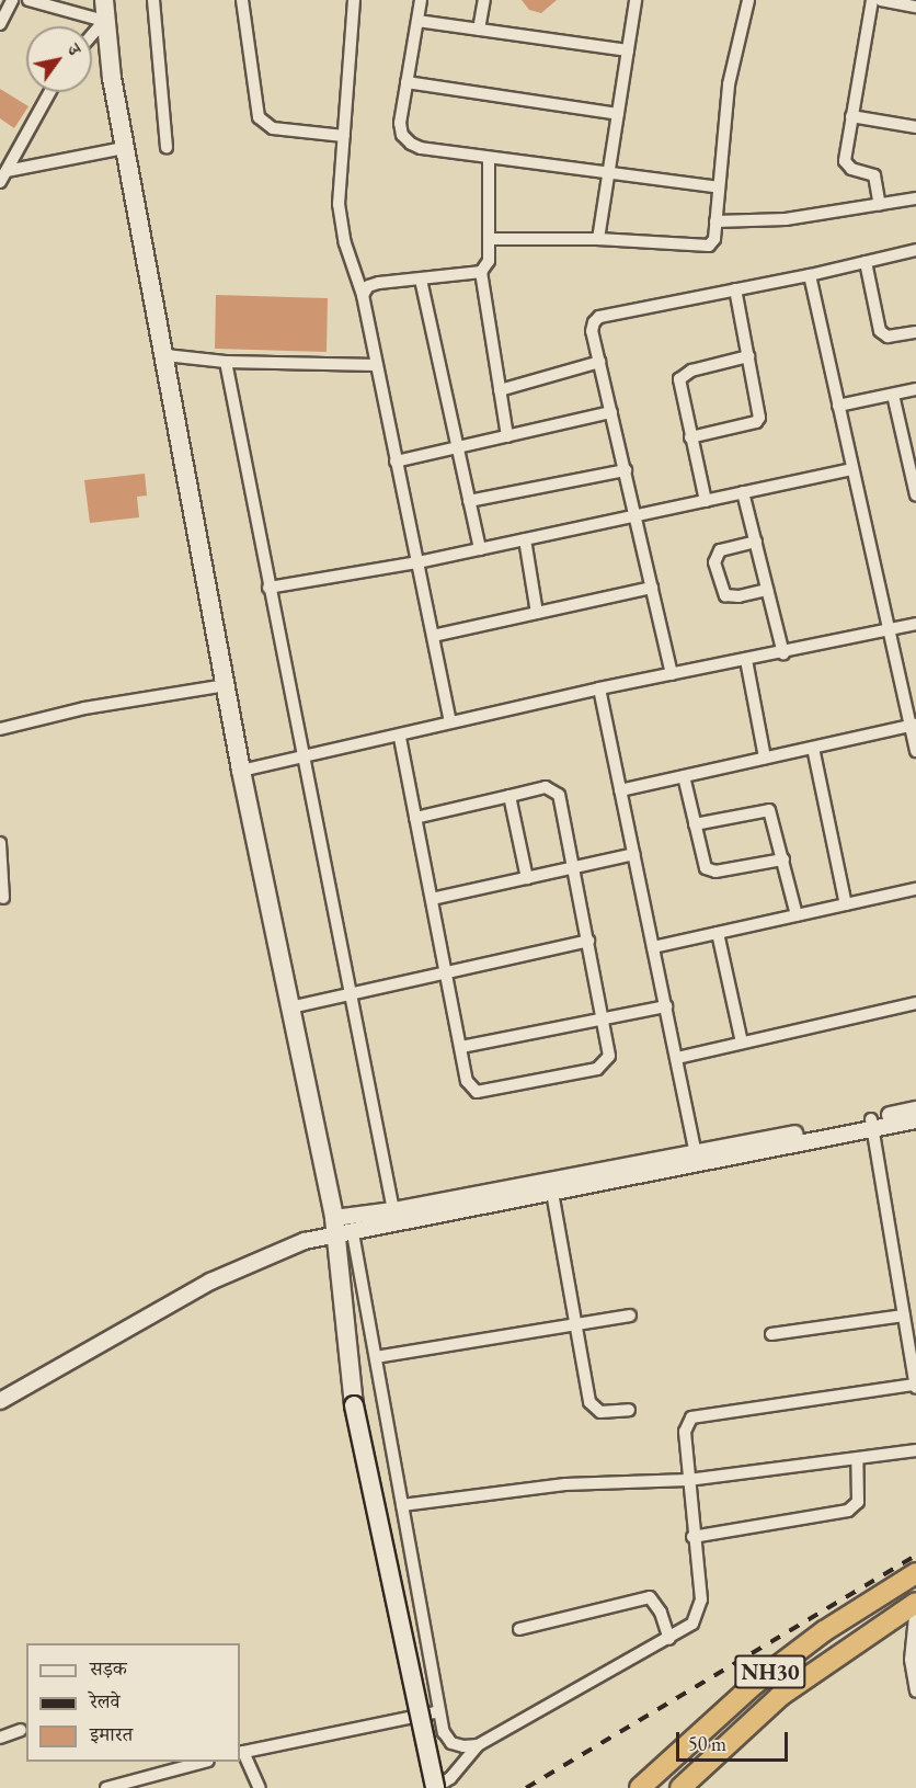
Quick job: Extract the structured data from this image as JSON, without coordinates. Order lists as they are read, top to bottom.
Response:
{
  "streets": {
    "highway": ["NH30"]
  },
  "legend": ["सड़क", "रेलवे", "इमारत"],
  "scale_bar": "50 m",
  "north": "top right"
}
